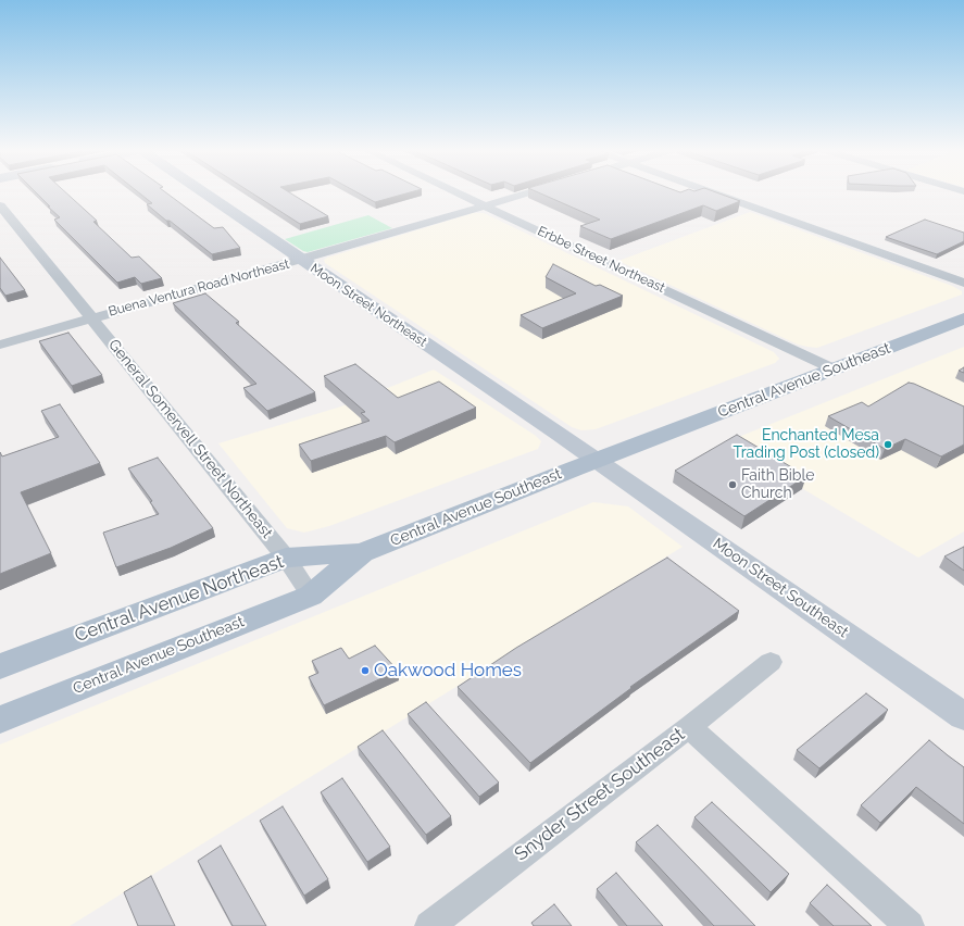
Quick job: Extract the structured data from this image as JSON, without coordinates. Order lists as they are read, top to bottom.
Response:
{
  "streets": {
    "main road": ["Central Avenue Southeast", "Central Avenue Northeast"],
    "street": [
      "Erbbe Street Northeast",
      "Buena Ventura Road Northeast",
      "Moon Street Northeast",
      "General Somervell Street Northeast",
      "Moon Street Southeast",
      "Snyder Street Southeast"
    ]
  },
  "crossings": [
    ["Erbbe Street Northeast", "Buena Ventura Road Northeast"],
    ["Erbbe Street Northeast", "Central Avenue Southeast"],
    ["Buena Ventura Road Northeast", "Moon Street Northeast"],
    ["Buena Ventura Road Northeast", "General Somervell Street Northeast"],
    ["Moon Street Northeast", "Central Avenue Southeast"],
    ["Moon Street Northeast", "Moon Street Southeast"],
    ["Central Avenue Southeast", "General Somervell Street Northeast"],
    ["Central Avenue Southeast", "Moon Street Southeast"],
    ["Central Avenue Southeast", "Central Avenue Northeast"],
    ["General Somervell Street Northeast", "Central Avenue Northeast"]
  ],
  "places": ["Enchanted Mesa Trading Post (closed)", "Faith Bible Church", "Oakwood Homes"]
}
